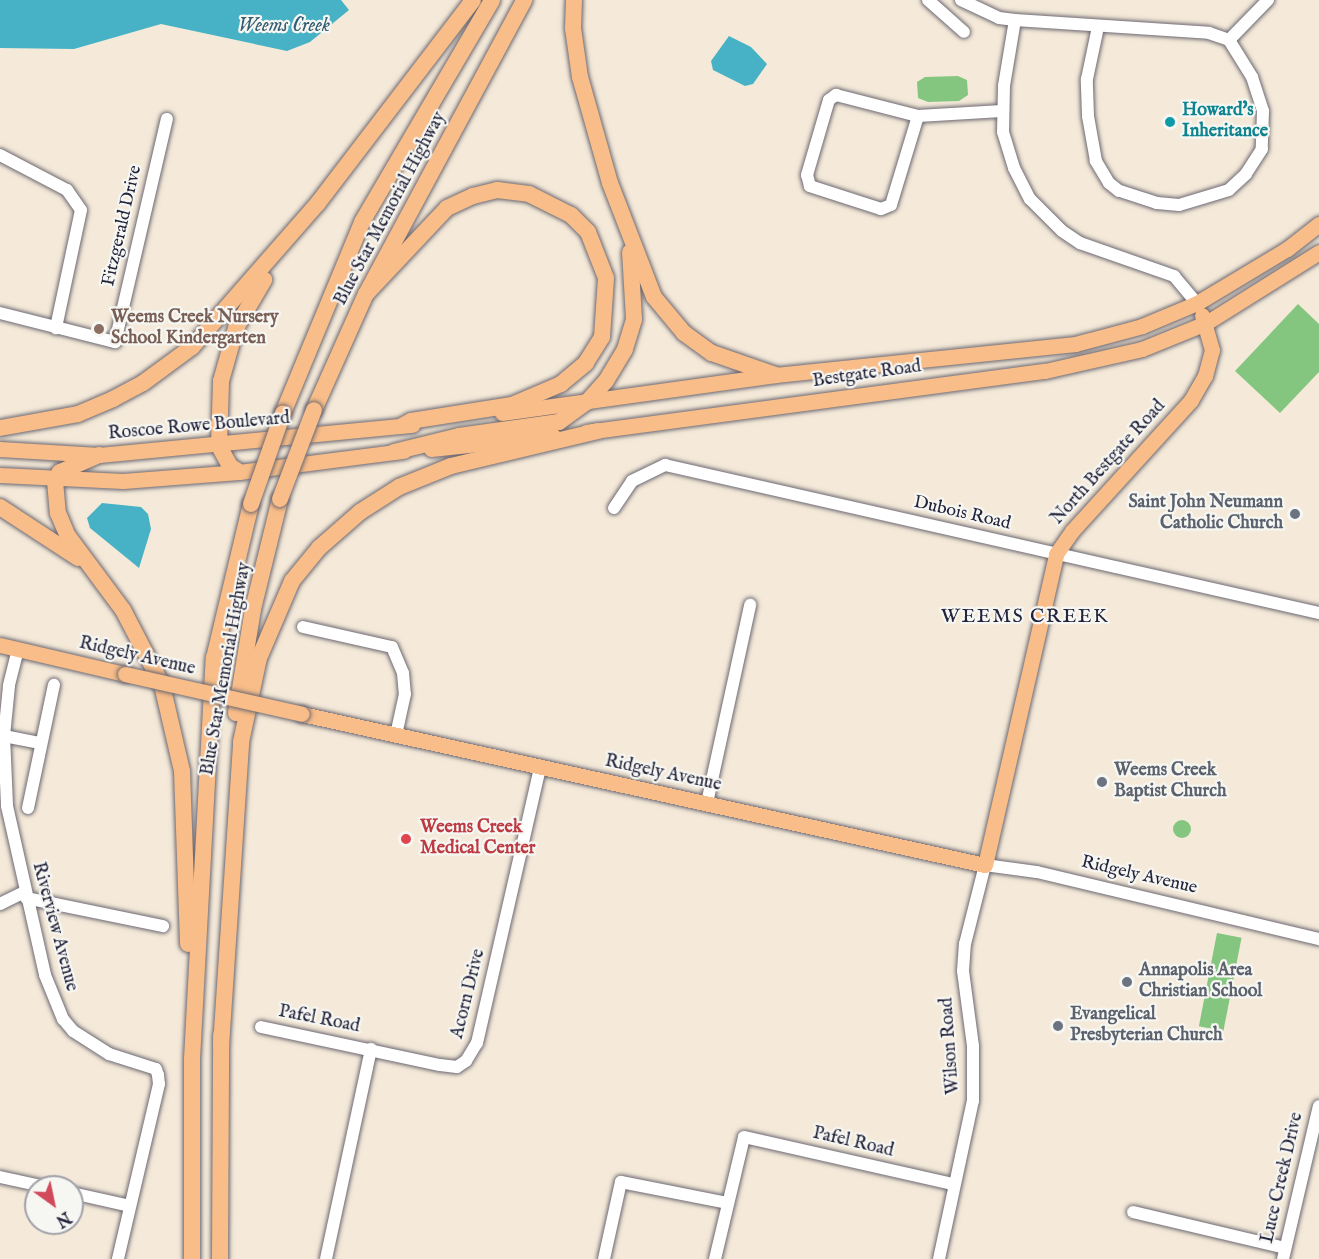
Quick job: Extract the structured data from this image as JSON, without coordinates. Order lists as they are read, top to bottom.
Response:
{
  "streets": {
    "highway": ["Blue Star Memorial Highway"],
    "main road": [
      "Bestgate Road",
      "Roscoe Rowe Boulevard",
      "North Bestgate Road",
      "Ridgely Avenue"
    ],
    "street": [
      "Fitzgerald Drive",
      "Dubois Road",
      "Riverview Avenue",
      "Acorn Drive",
      "Pafel Road",
      "Wilson Road",
      "Luce Creek Drive"
    ]
  },
  "crossings": [
    ["Bestgate Road", "Roscoe Rowe Boulevard"],
    ["Bestgate Road", "North Bestgate Road"],
    ["North Bestgate Road", "Dubois Road"],
    ["North Bestgate Road", "Ridgely Avenue"],
    ["North Bestgate Road", "Wilson Road"],
    ["Ridgely Avenue", "Riverview Avenue"],
    ["Ridgely Avenue", "Acorn Drive"],
    ["Ridgely Avenue", "Wilson Road"],
    ["Acorn Drive", "Pafel Road"],
    ["Pafel Road", "Wilson Road"]
  ],
  "districts": ["WEEMS CREEK"],
  "water": ["Weems Creek"],
  "places": [
    "Howard's Inheritance",
    "Weems Creek Nursery School Kindergarten",
    "Saint John Neumann Catholic Church",
    "Weems Creek Baptist Church",
    "Weems Creek Medical Center",
    "Annapolis Area Christian School",
    "Evangelical Presbyterian Church"
  ],
  "north": "bottom right"
}
